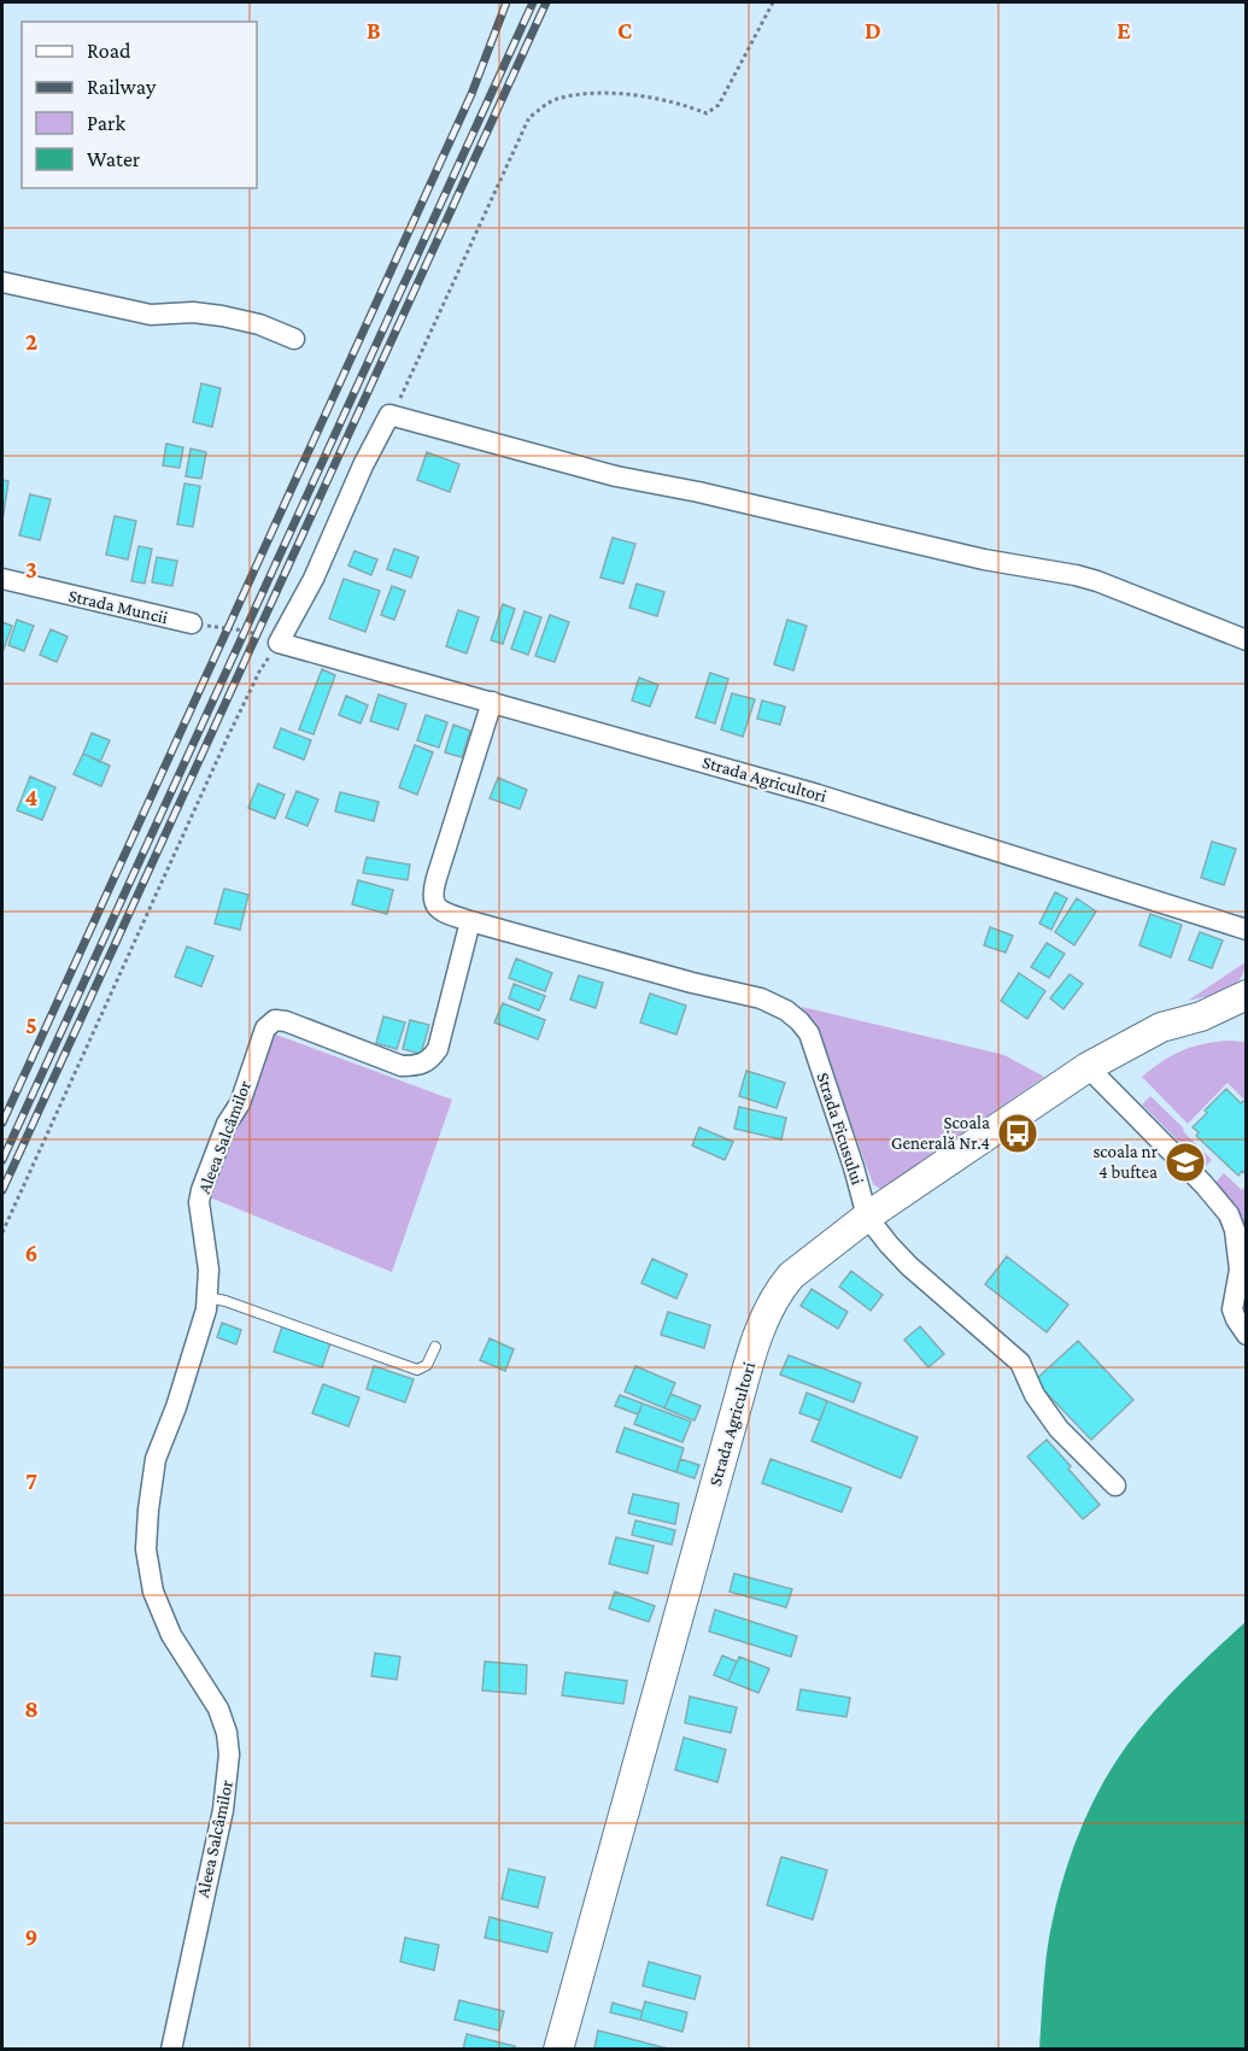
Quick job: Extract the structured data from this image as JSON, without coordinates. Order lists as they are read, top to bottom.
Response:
{
  "streets": {
    "main road": ["Strada Agricultori"],
    "street": ["Strada Muncii", "Strada Ficusului", "Aleea Salcâmilor"]
  },
  "crossings": [
    ["Strada Agricultori", "Strada Ficusului"],
    ["Strada Ficusului", "Aleea Salcâmilor"]
  ],
  "places": {
    "bus stop": ["Școala Generală Nr.4"],
    "school or university": ["scoala nr 4 buftea"]
  },
  "legend": [
    "Road",
    "Railway",
    "Park",
    "Water"
  ],
  "grid": {
    "columns": [
      "B",
      "C",
      "D",
      "E"
    ],
    "rows": [
      "2",
      "3",
      "4",
      "5",
      "6",
      "7",
      "8",
      "9"
    ]
  }
}
